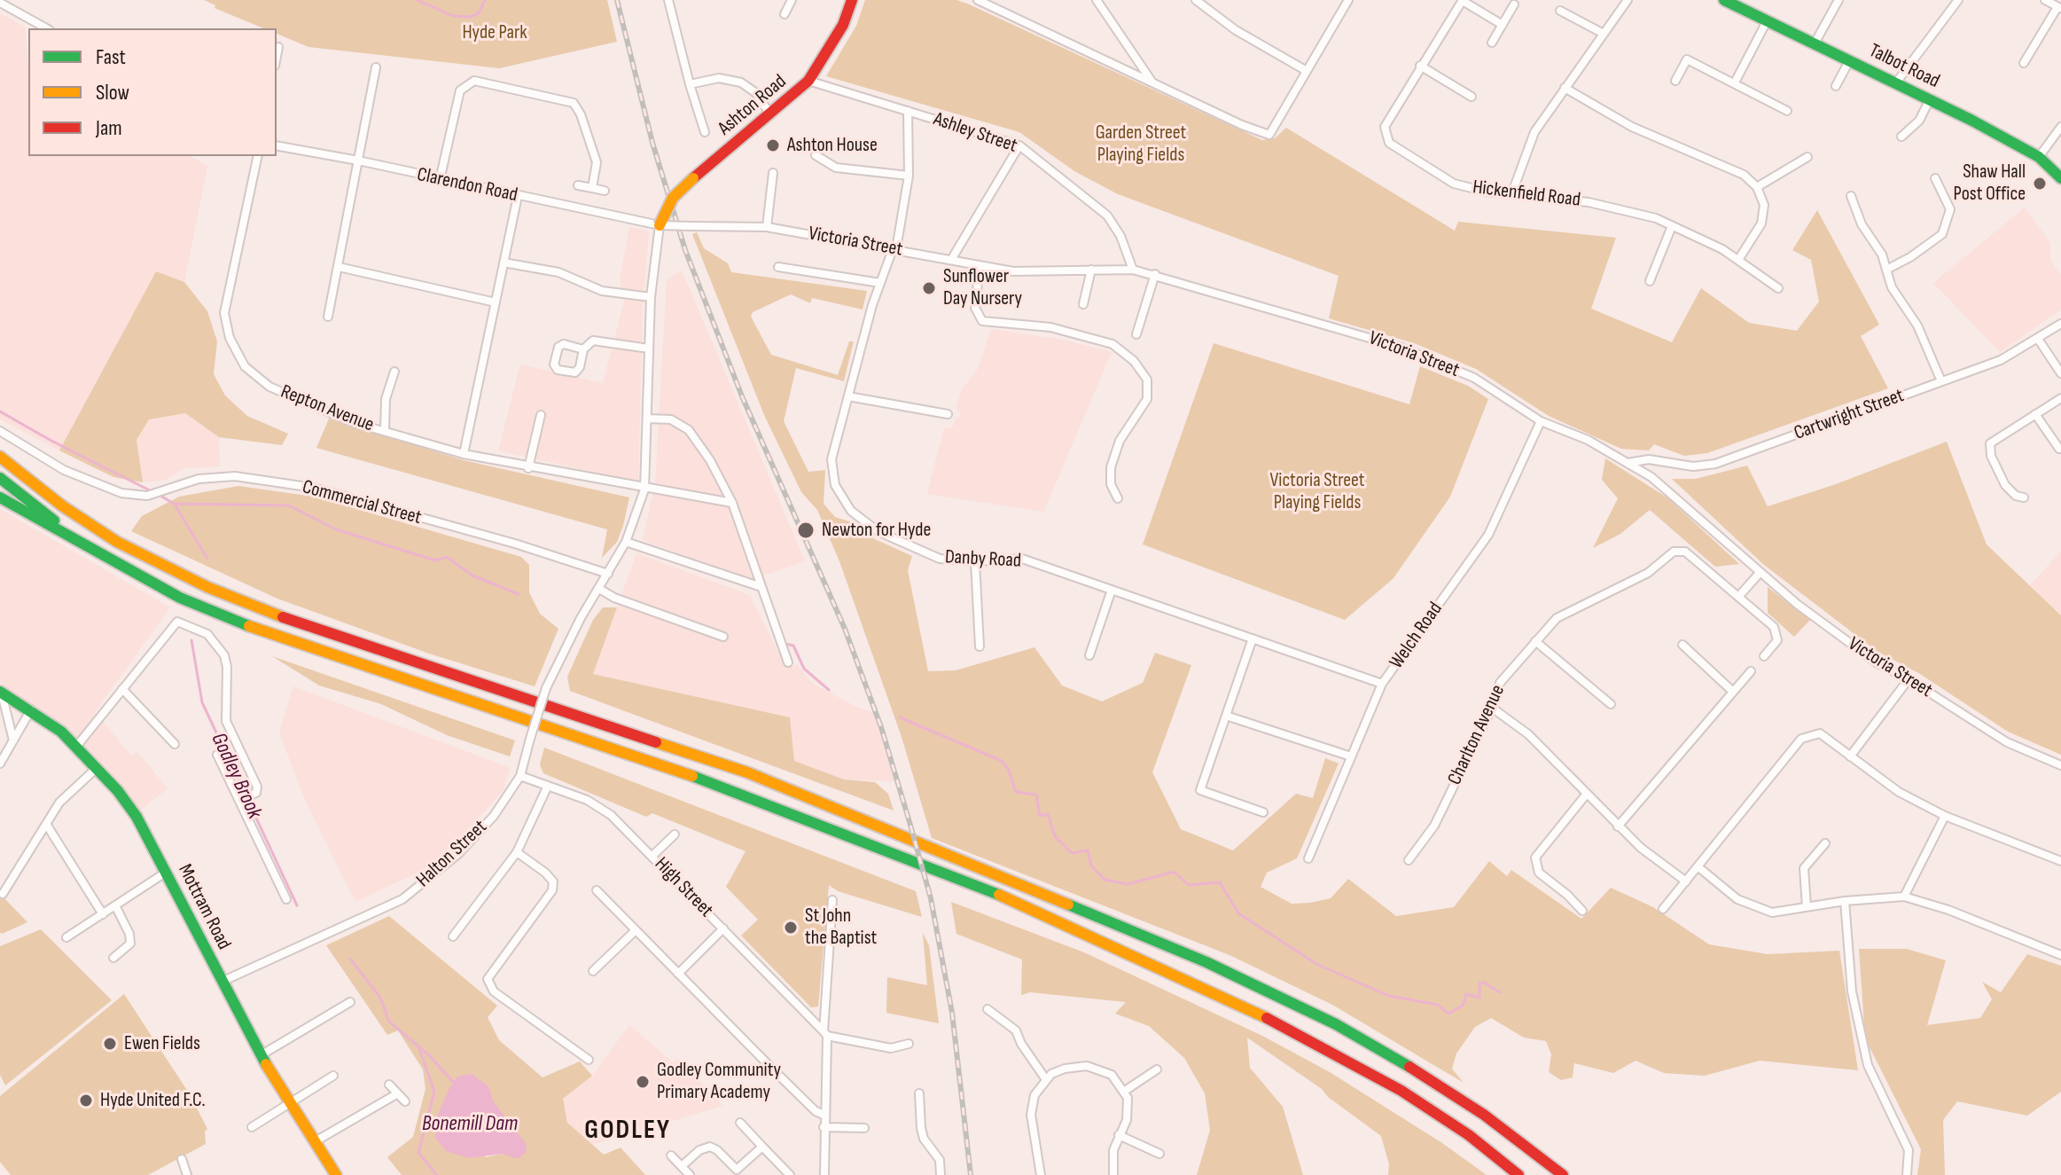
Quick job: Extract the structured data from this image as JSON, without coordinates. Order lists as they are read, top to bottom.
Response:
{
  "streets": {
    "main road": ["Talbot Road", "Ashton Road", "Mottram Road"],
    "street": [
      "Ashley Street",
      "Clarendon Road",
      "Hickenfield Road",
      "Victoria Street",
      "Repton Avenue",
      "Cartwright Street",
      "Commercial Street",
      "Danby Road",
      "Welch Road",
      "Charlton Avenue",
      "Halton Street",
      "High Street"
    ]
  },
  "crossings": [
    ["Ashton Road", "Ashley Street"],
    ["Ashton Road", "Clarendon Road"],
    ["Ashton Road", "Victoria Street"],
    ["Ashton Road", "Halton Street"],
    ["Ashley Street", "Victoria Street"],
    ["Ashley Street", "Danby Road"],
    ["Clarendon Road", "Victoria Street"],
    ["Clarendon Road", "Halton Street"],
    ["Victoria Street", "Cartwright Street"],
    ["Victoria Street", "Danby Road"],
    ["Victoria Street", "Welch Road"],
    ["Victoria Street", "Halton Street"],
    ["Repton Avenue", "Halton Street"],
    ["Commercial Street", "Halton Street"],
    ["Danby Road", "Welch Road"],
    ["Halton Street", "High Street"],
    ["Halton Street", "Mottram Road"]
  ],
  "districts": ["GODLEY"],
  "water": ["Godley Brook", "Bonemill Dam"],
  "parks": ["Hyde Park", "Garden Street Playing Fields", "Victoria Street Playing Fields"],
  "places": [
    "Ashton House",
    "Shaw Hall Post Office",
    "Sunflower Day Nursery",
    "Newton for Hyde",
    "St John the Baptist",
    "Ewen Fields",
    "Godley Community Primary Academy",
    "Hyde United F.C."
  ],
  "legend": ["Fast", "Slow", "Jam"]
}
